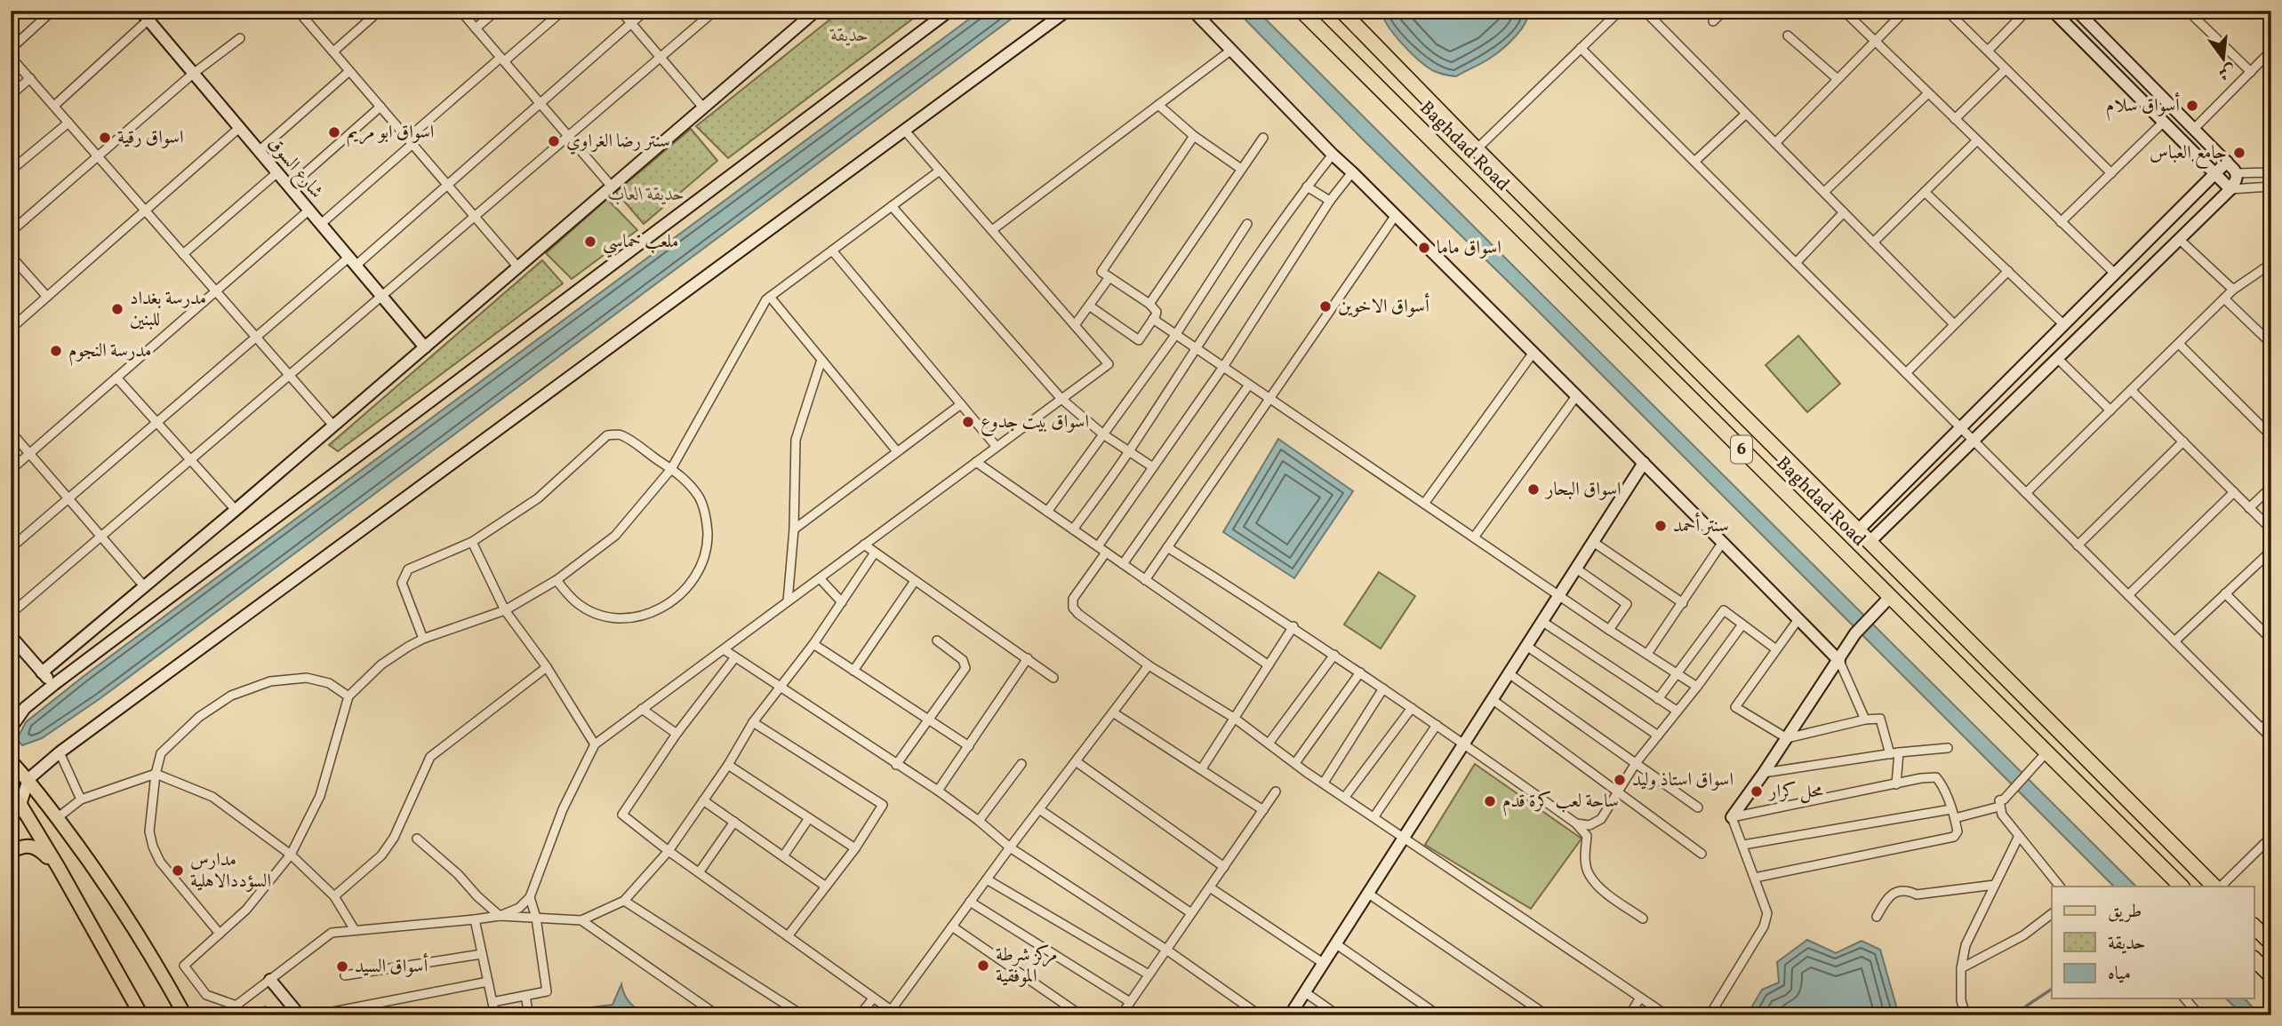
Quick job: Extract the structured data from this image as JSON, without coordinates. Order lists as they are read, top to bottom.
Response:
{
  "streets": {
    "highway": ["Baghdad Road", "6"],
    "main road": ["شارع السوق"]
  },
  "parks": ["حديقة", "حديقة العاب"],
  "places": [
    "أسواق سلام",
    "اسواق ابو مريم",
    "اسواق رقية",
    "سنتر رضا الغراوي",
    "جامع العباس",
    "ملعب خماسي",
    "اسواق ماما",
    "أسواق الاخوين",
    "مدرسة بغداد للبنين",
    "مدرسة النجوم",
    "اسواق بيت جدوع",
    "اسواق البحار",
    "سنتر أحمد",
    "اسواق استاذ وليد",
    "محل كرار",
    "ساحة لعب كرة قدم",
    "مدارس السؤددالاهلية",
    "مركز شرطة الموفقية",
    "أسواق السيد"
  ],
  "legend": ["طريق", "حديقة", "مياه"],
  "north": "bottom"
}
